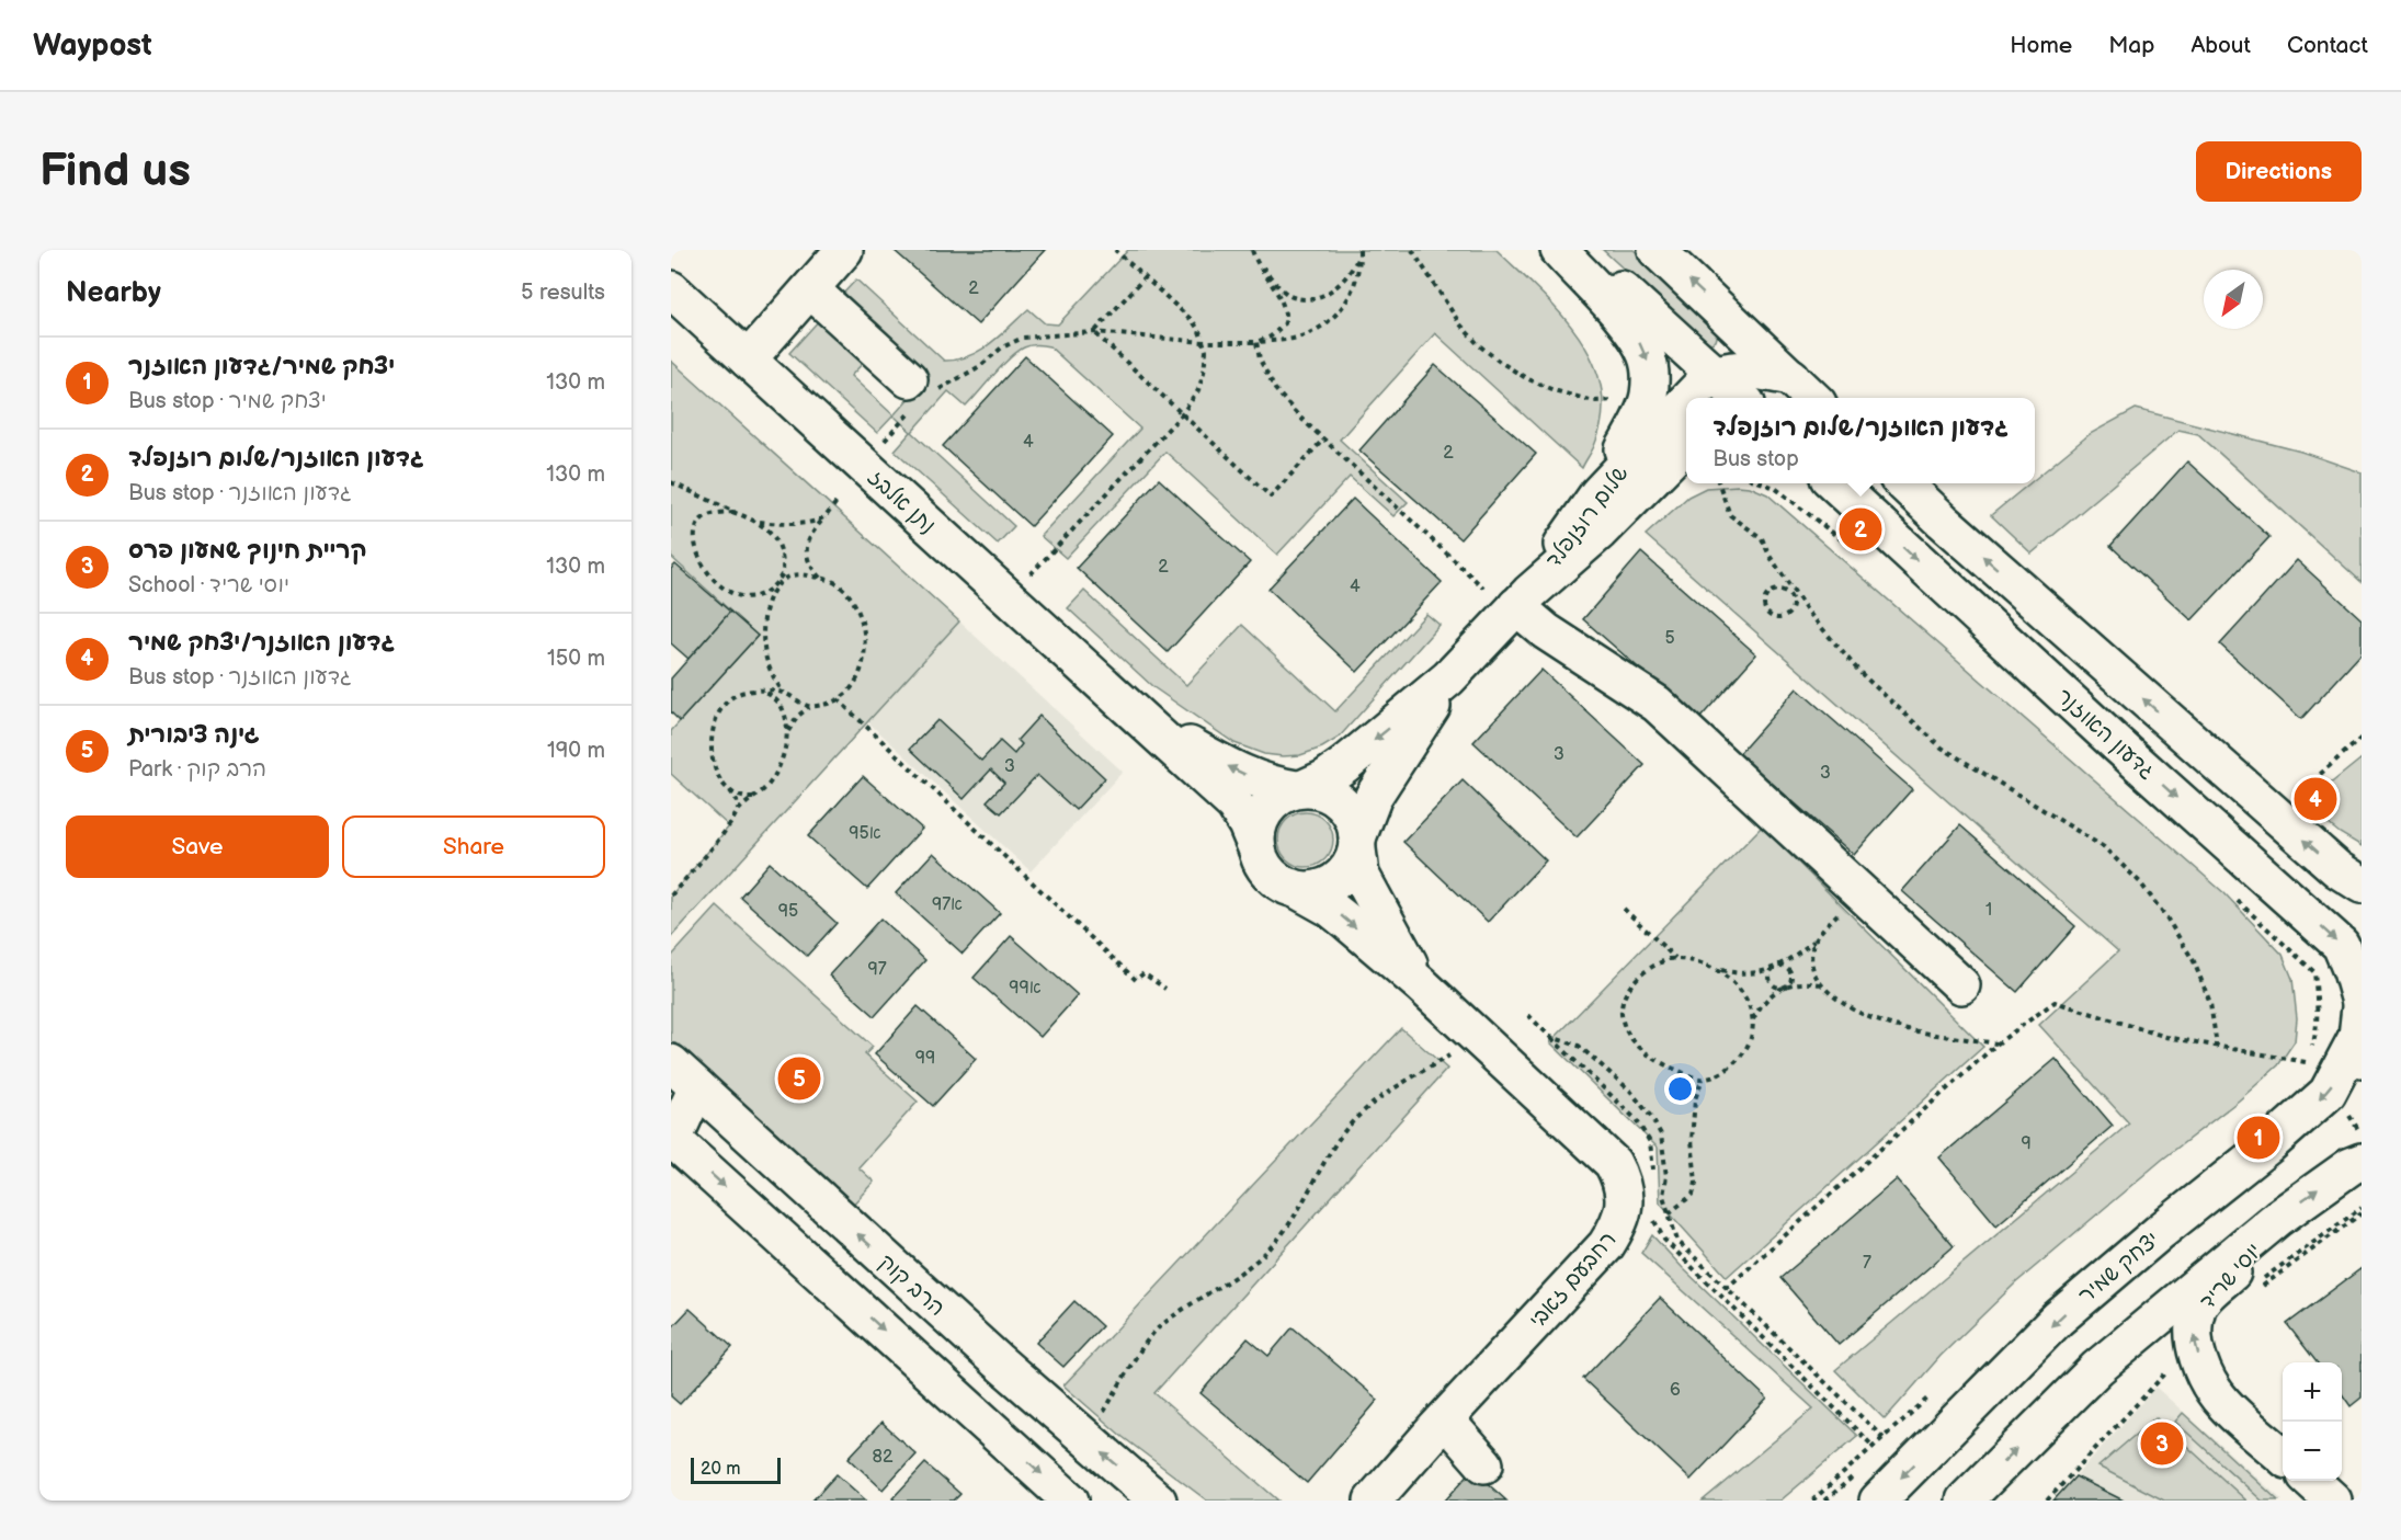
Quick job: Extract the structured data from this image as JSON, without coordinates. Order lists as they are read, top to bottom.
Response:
{
  "streets": {
    "street": [
      "נתן אלבז",
      "שלום רוזנפלד",
      "גדעון האוזנר",
      "יצחק שמיר",
      "יוסי שריד",
      "רחבעם זאבי",
      "הרב קוק"
    ]
  },
  "crossings": [
    ["נתן אלבז", "שלום רוזנפלד"],
    ["נתן אלבז", "רחבעם זאבי"],
    ["שלום רוזנפלד", "רחבעם זאבי"]
  ],
  "house_numbers": [
    "2",
    "4",
    "2",
    "2",
    "4",
    "5",
    "3",
    "3",
    "3",
    "95א",
    "97א",
    "1",
    "95",
    "97",
    "99א",
    "99",
    "9",
    "7",
    "6",
    "82"
  ],
  "scale_bar": "20 m",
  "north": "bottom left",
  "page": {
    "header": "Waypost",
    "nav": [
      "Home",
      "Map",
      "About",
      "Contact"
    ],
    "buttons": [
      "Directions",
      ["Save", "Share"]
    ],
    "title": "Find us",
    "heading": ["Nearby", "5 results"],
    "list": [
      {
        "mark": "1",
        "name": "יצחק שמיר/גדעון האוזנר",
        "note": "Bus stop · יצחק שמיר",
        "value": "130 m"
      },
      {
        "mark": "2",
        "name": "גדעון האוזנר/שלום רוזנפלד",
        "note": "Bus stop · גדעון האוזנר",
        "value": "130 m"
      },
      {
        "mark": "3",
        "name": "קריית חינוך שמעון פרס",
        "note": "School · יוסי שריד",
        "value": "130 m"
      },
      {
        "mark": "4",
        "name": "גדעון האוזנר/יצחק שמיר",
        "note": "Bus stop · גדעון האוזנר",
        "value": "150 m"
      },
      {
        "mark": "5",
        "name": "גינה ציבורית",
        "note": "Park · הרב קוק",
        "value": "190 m"
      }
    ],
    "popup": ["גדעון האוזנר/שלום רוזנפלד", "Bus stop"],
    "pins": [
      "2",
      "4",
      "5",
      "1",
      "3"
    ],
    "map_buttons": ["+", "−"],
    "scale": "20 m"
  }
}
